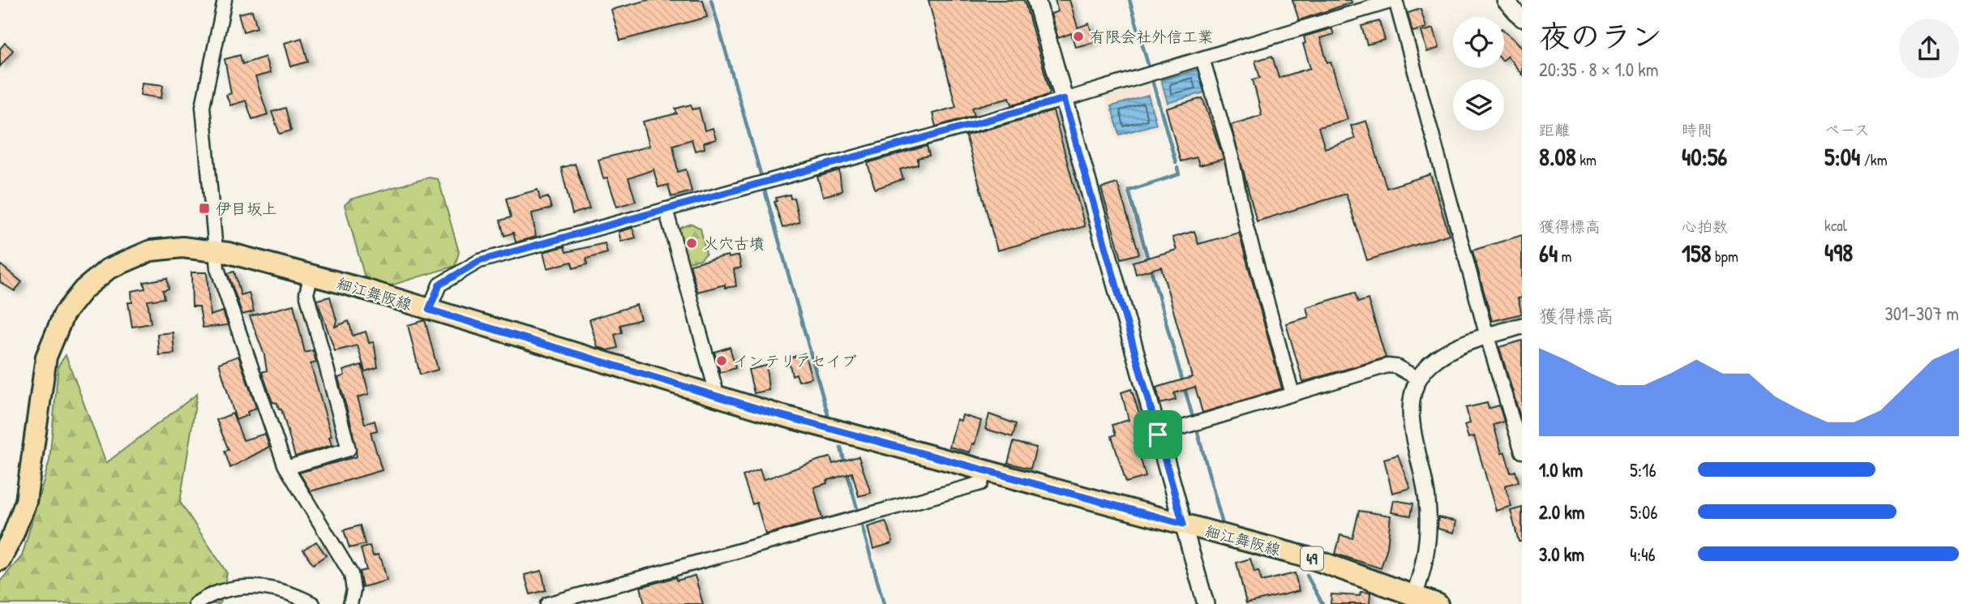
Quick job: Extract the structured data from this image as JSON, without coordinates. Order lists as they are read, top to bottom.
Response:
{
  "streets": {
    "main road": ["細江舞阪線", "49"]
  },
  "places": {
    "other": ["有限会社外信工業", "火穴古墳", "インテリアセイブ"],
    "transit": ["伊目坂上"]
  },
  "page": {
    "heading": ["夜のラン", "20:35 · 8 × 1.0 km"],
    "stats": [
      ["距離", "8.08 km"],
      ["時間", "40:56"],
      ["ペース", "5:04 /km"],
      ["獲得標高", "64 m"],
      ["心拍数", "158 bpm"],
      ["kcal", "498"]
    ],
    "chart": ["獲得標高", "301–307 m"],
    "list": [
      {
        "name": "1.0 km",
        "note": "5:16"
      },
      {
        "name": "2.0 km",
        "note": "5:06"
      },
      {
        "name": "3.0 km",
        "note": "4:46"
      }
    ]
  }
}
